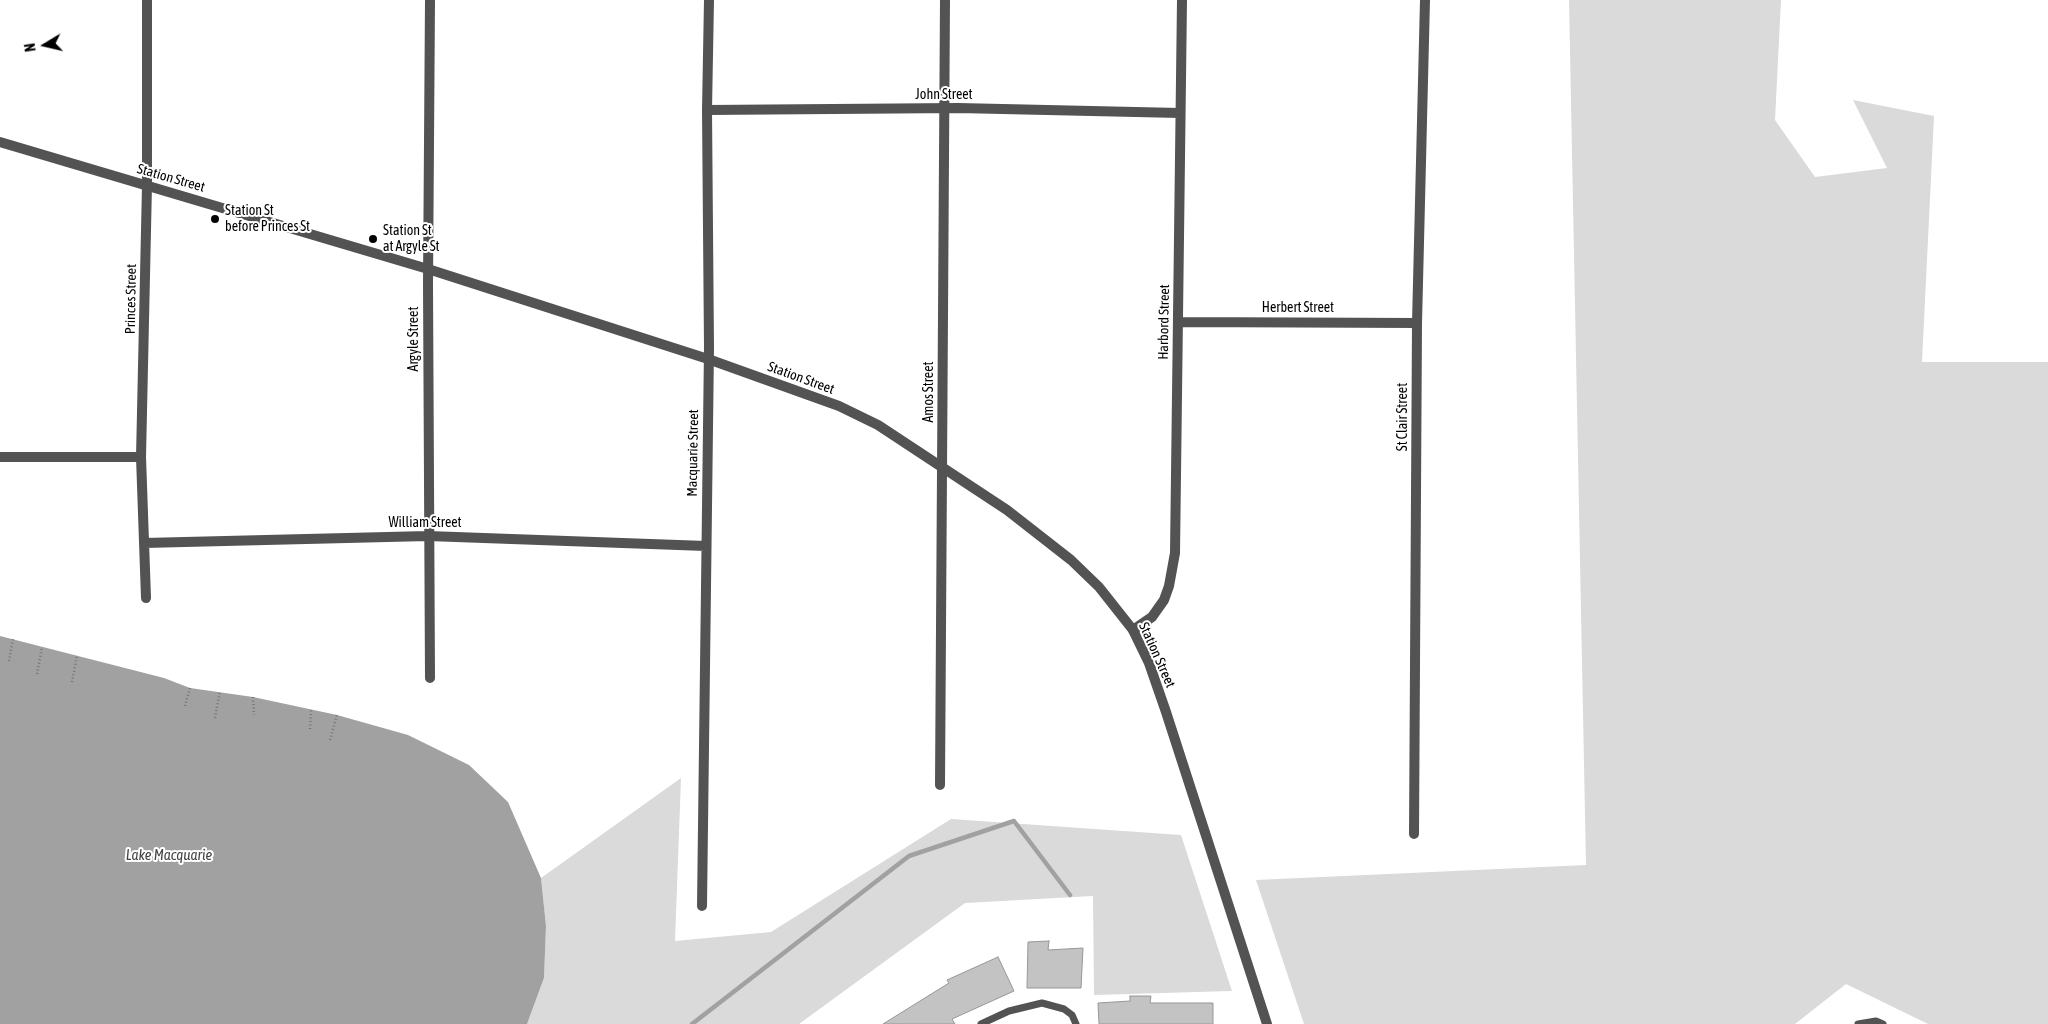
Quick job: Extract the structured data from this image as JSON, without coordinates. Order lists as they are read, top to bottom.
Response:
{
  "streets": {
    "street": [
      "John Street",
      "Station Street",
      "Princes Street",
      "Herbert Street",
      "Harbord Street",
      "Argyle Street",
      "Amos Street",
      "St Clair Street",
      "Macquarie Street",
      "William Street"
    ]
  },
  "crossings": [
    ["John Street", "Harbord Street"],
    ["John Street", "Amos Street"],
    ["John Street", "Macquarie Street"],
    ["Station Street", "Princes Street"],
    ["Station Street", "Harbord Street"],
    ["Station Street", "Argyle Street"],
    ["Station Street", "Amos Street"],
    ["Station Street", "Macquarie Street"],
    ["Princes Street", "William Street"],
    ["Herbert Street", "Harbord Street"],
    ["Herbert Street", "St Clair Street"],
    ["Argyle Street", "William Street"],
    ["Macquarie Street", "William Street"]
  ],
  "water": ["Lake Macquarie"],
  "places": ["Station St before Princes St", "Station St at Argyle St"],
  "north": "left"
}
